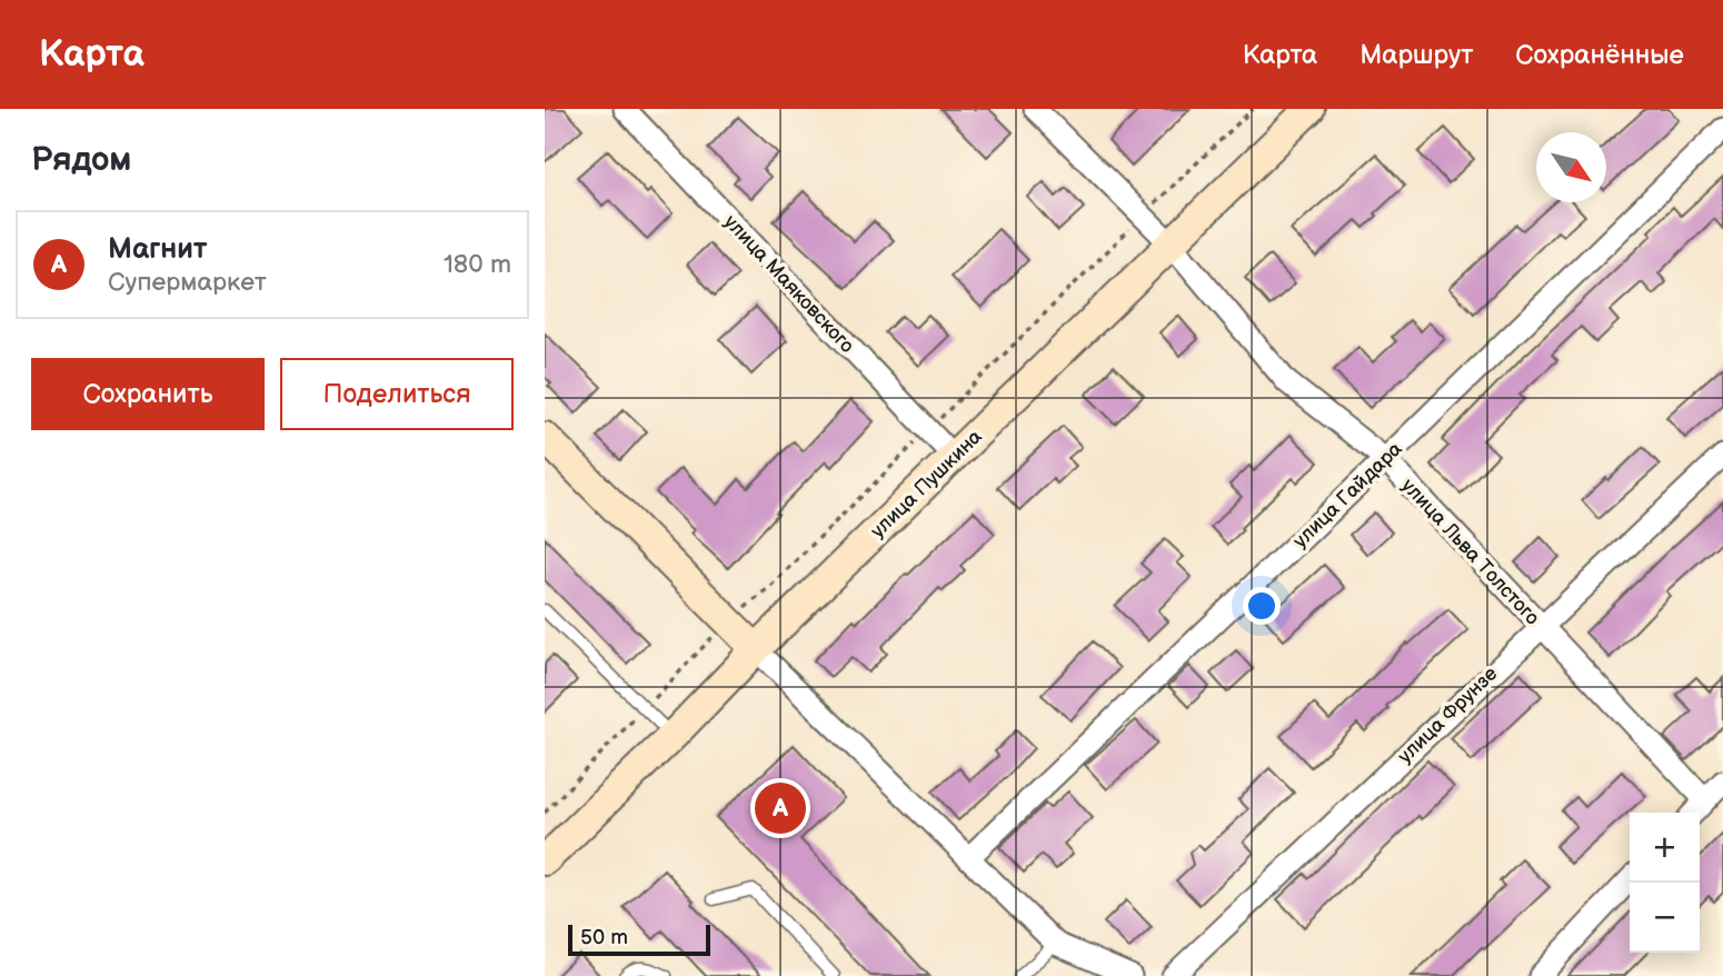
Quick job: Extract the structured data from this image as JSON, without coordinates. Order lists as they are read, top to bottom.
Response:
{
  "streets": {
    "street": [
      "улица Маяковского",
      "улица Пушкина",
      "улица Гайдара",
      "улица Льва Толстого",
      "улица Фрунзе"
    ]
  },
  "crossings": [
    ["улица Маяковского", "улица Пушкина"],
    ["улица Пушкина", "улица Льва Толстого"],
    ["улица Гайдара", "улица Льва Толстого"],
    ["улица Льва Толстого", "улица Фрунзе"]
  ],
  "scale_bar": "50 m",
  "north": "bottom right",
  "page": {
    "header": "Карта",
    "nav": ["Карта", "Маршрут", "Сохранённые"],
    "heading": "Рядом",
    "list": [
      {
        "mark": "A",
        "name": "Магнит",
        "note": "Супермаркет",
        "value": "180 m"
      }
    ],
    "buttons": ["Сохранить", "Поделиться"],
    "pins": "A",
    "map_buttons": ["+", "−"],
    "scale": "50 m"
  }
}
